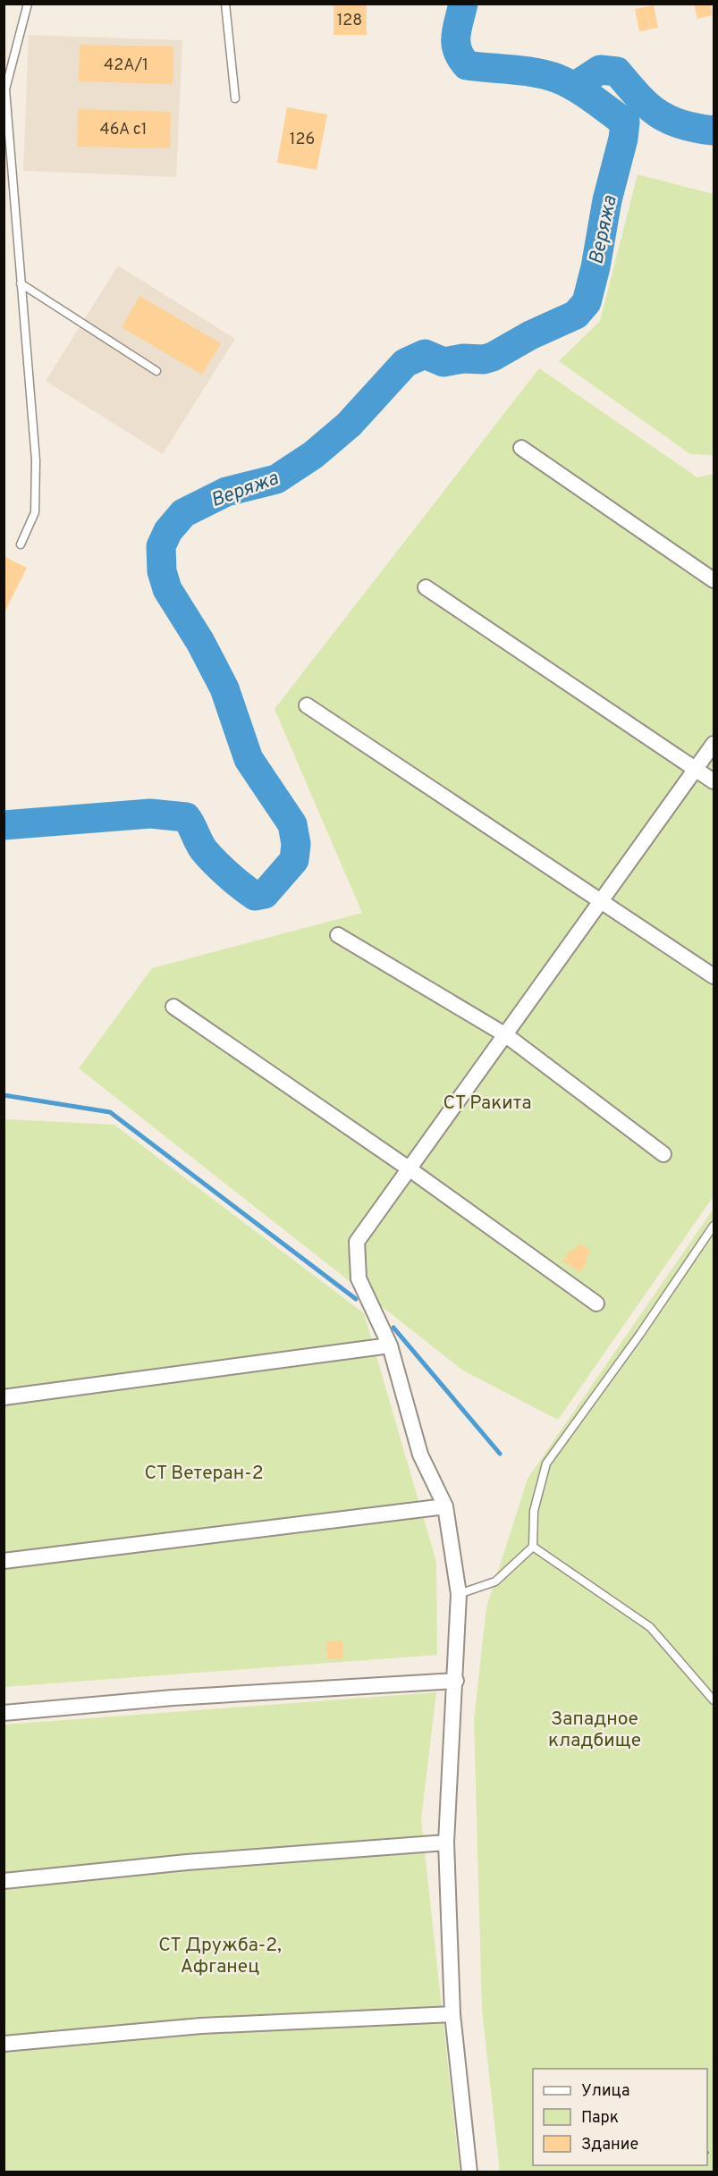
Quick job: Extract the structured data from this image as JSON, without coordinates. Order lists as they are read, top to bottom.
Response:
{
  "water": ["Веряжа"],
  "parks": [
    "СТ Ракита",
    "СТ Ветеран-2",
    "Западное кладбище",
    "СТ Дружба-2, Афганец"
  ],
  "house_numbers": [
    "128",
    "42А/1",
    "46А с1",
    "126"
  ],
  "legend": ["Улица", "Парк", "Здание"]
}
